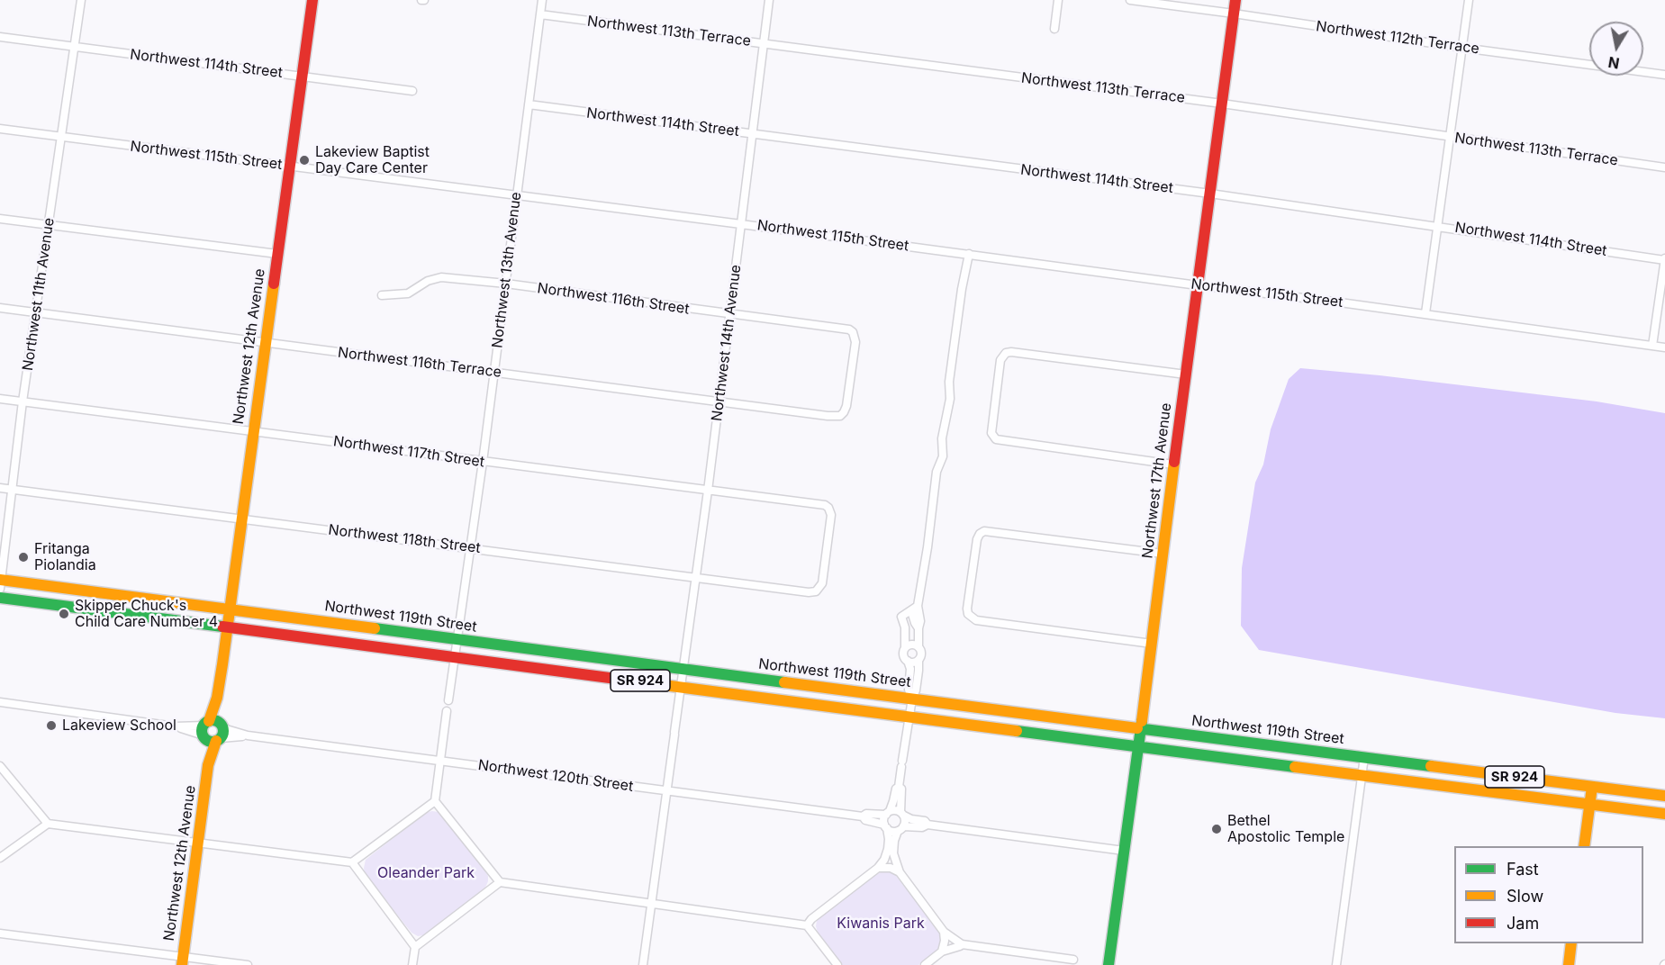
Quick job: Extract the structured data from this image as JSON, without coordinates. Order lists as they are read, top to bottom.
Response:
{
  "streets": {
    "main road": [
      "Northwest 12th Avenue",
      "Northwest 17th Avenue",
      "Northwest 119th Street",
      "SR 924"
    ],
    "street": [
      "Northwest 113th Terrace",
      "Northwest 112th Terrace",
      "Northwest 114th Street",
      "Northwest 115th Street",
      "Northwest 13th Avenue",
      "Northwest 11th Avenue",
      "Northwest 116th Street",
      "Northwest 14th Avenue",
      "Northwest 116th Terrace",
      "Northwest 117th Street",
      "Northwest 118th Street",
      "Northwest 120th Street"
    ]
  },
  "crossings": [
    ["Northwest 113th Terrace", "Northwest 13th Avenue"],
    ["Northwest 113th Terrace", "Northwest 14th Avenue"],
    ["Northwest 113th Terrace", "Northwest 17th Avenue"],
    ["Northwest 112th Terrace", "Northwest 17th Avenue"],
    ["Northwest 114th Street", "Northwest 13th Avenue"],
    ["Northwest 114th Street", "Northwest 11th Avenue"],
    ["Northwest 114th Street", "Northwest 14th Avenue"],
    ["Northwest 114th Street", "Northwest 12th Avenue"],
    ["Northwest 114th Street", "Northwest 17th Avenue"],
    ["Northwest 115th Street", "Northwest 13th Avenue"],
    ["Northwest 115th Street", "Northwest 11th Avenue"],
    ["Northwest 115th Street", "Northwest 14th Avenue"],
    ["Northwest 115th Street", "Northwest 12th Avenue"],
    ["Northwest 115th Street", "Northwest 17th Avenue"],
    ["Northwest 13th Avenue", "Northwest 116th Street"],
    ["Northwest 13th Avenue", "Northwest 116th Terrace"],
    ["Northwest 13th Avenue", "Northwest 117th Street"],
    ["Northwest 13th Avenue", "Northwest 118th Street"],
    ["Northwest 13th Avenue", "Northwest 119th Street"],
    ["Northwest 13th Avenue", "SR 924"],
    ["Northwest 11th Avenue", "Northwest 116th Terrace"],
    ["Northwest 11th Avenue", "Northwest 117th Street"],
    ["Northwest 11th Avenue", "Northwest 118th Street"],
    ["Northwest 11th Avenue", "Northwest 119th Street"],
    ["Northwest 116th Street", "Northwest 14th Avenue"],
    ["Northwest 116th Street", "Northwest 116th Terrace"],
    ["Northwest 14th Avenue", "Northwest 116th Terrace"],
    ["Northwest 14th Avenue", "Northwest 117th Street"],
    ["Northwest 14th Avenue", "Northwest 118th Street"],
    ["Northwest 14th Avenue", "Northwest 119th Street"],
    ["Northwest 14th Avenue", "SR 924"],
    ["Northwest 14th Avenue", "Northwest 120th Street"],
    ["Northwest 12th Avenue", "Northwest 116th Terrace"],
    ["Northwest 12th Avenue", "Northwest 117th Street"],
    ["Northwest 12th Avenue", "Northwest 118th Street"],
    ["Northwest 12th Avenue", "Northwest 119th Street"],
    ["Northwest 12th Avenue", "SR 924"],
    ["Northwest 12th Avenue", "Northwest 120th Street"],
    ["Northwest 117th Street", "Northwest 118th Street"],
    ["Northwest 17th Avenue", "Northwest 119th Street"],
    ["Northwest 17th Avenue", "SR 924"],
    ["Northwest 17th Avenue", "Northwest 120th Street"]
  ],
  "parks": ["Oleander Park", "Kiwanis Park"],
  "places": [
    "Lakeview Baptist Day Care Center",
    "Fritanga Piolandia",
    "Skipper Chuck's Child Care Number 4",
    "Lakeview School",
    "Bethel Apostolic Temple"
  ],
  "legend": ["Fast", "Slow", "Jam"],
  "north": "bottom"
}
